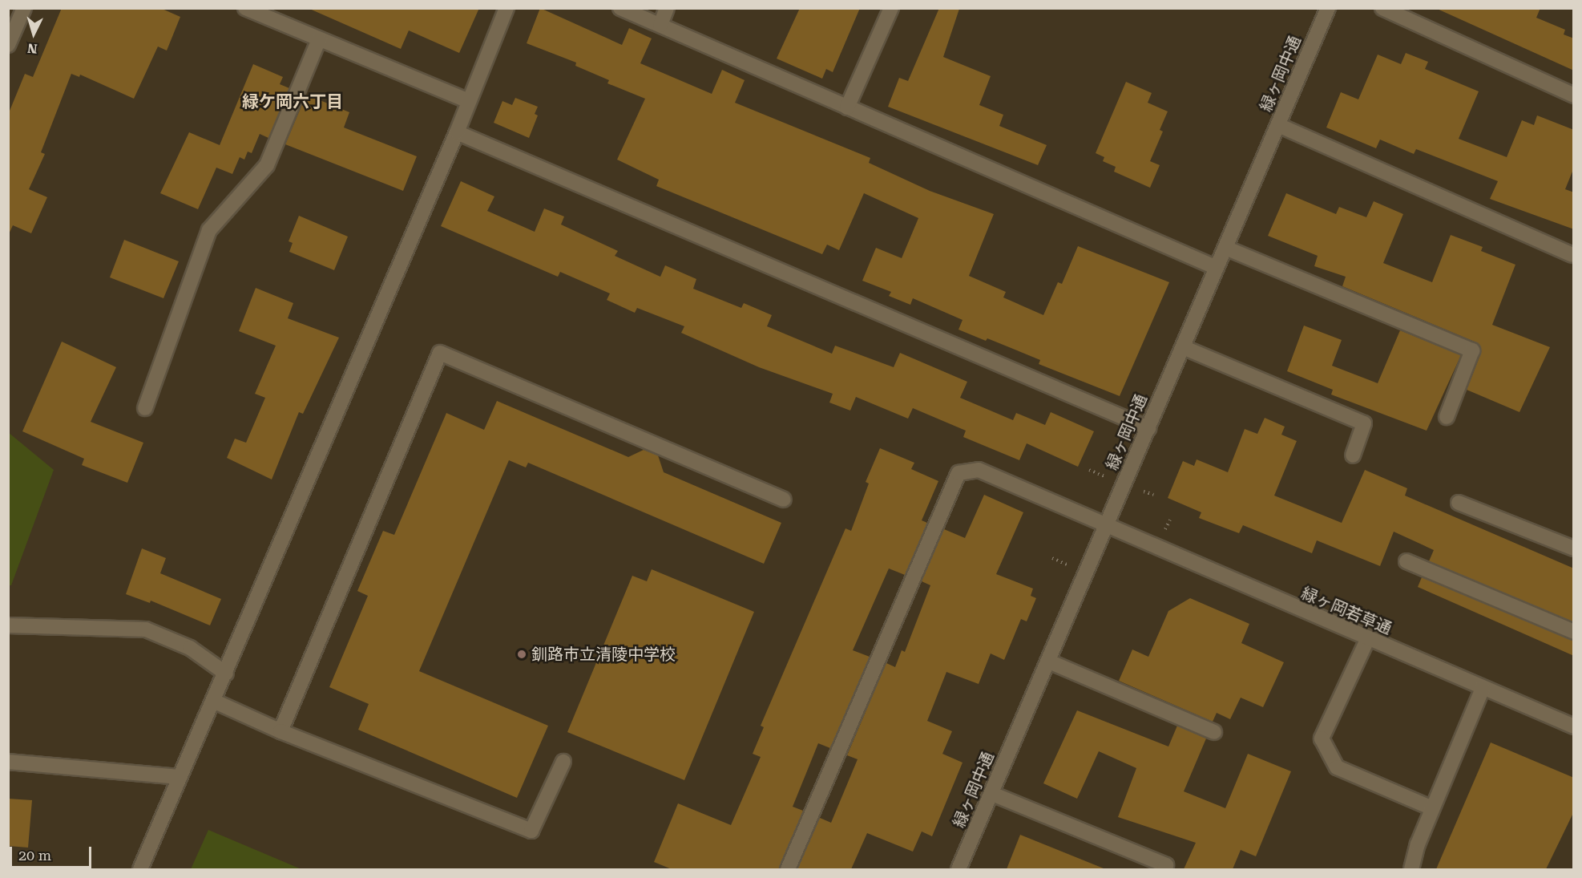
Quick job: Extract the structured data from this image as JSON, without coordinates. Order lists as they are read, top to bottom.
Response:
{
  "streets": {
    "street": ["緑ヶ岡中通", "緑ヶ岡若草通"]
  },
  "crossings": [
    ["緑ヶ岡中通", "緑ヶ岡若草通"]
  ],
  "districts": ["緑ケ岡六丁目"],
  "places": ["釧路市立清陵中学校"],
  "scale_bar": "20 m",
  "north": "bottom"
}
